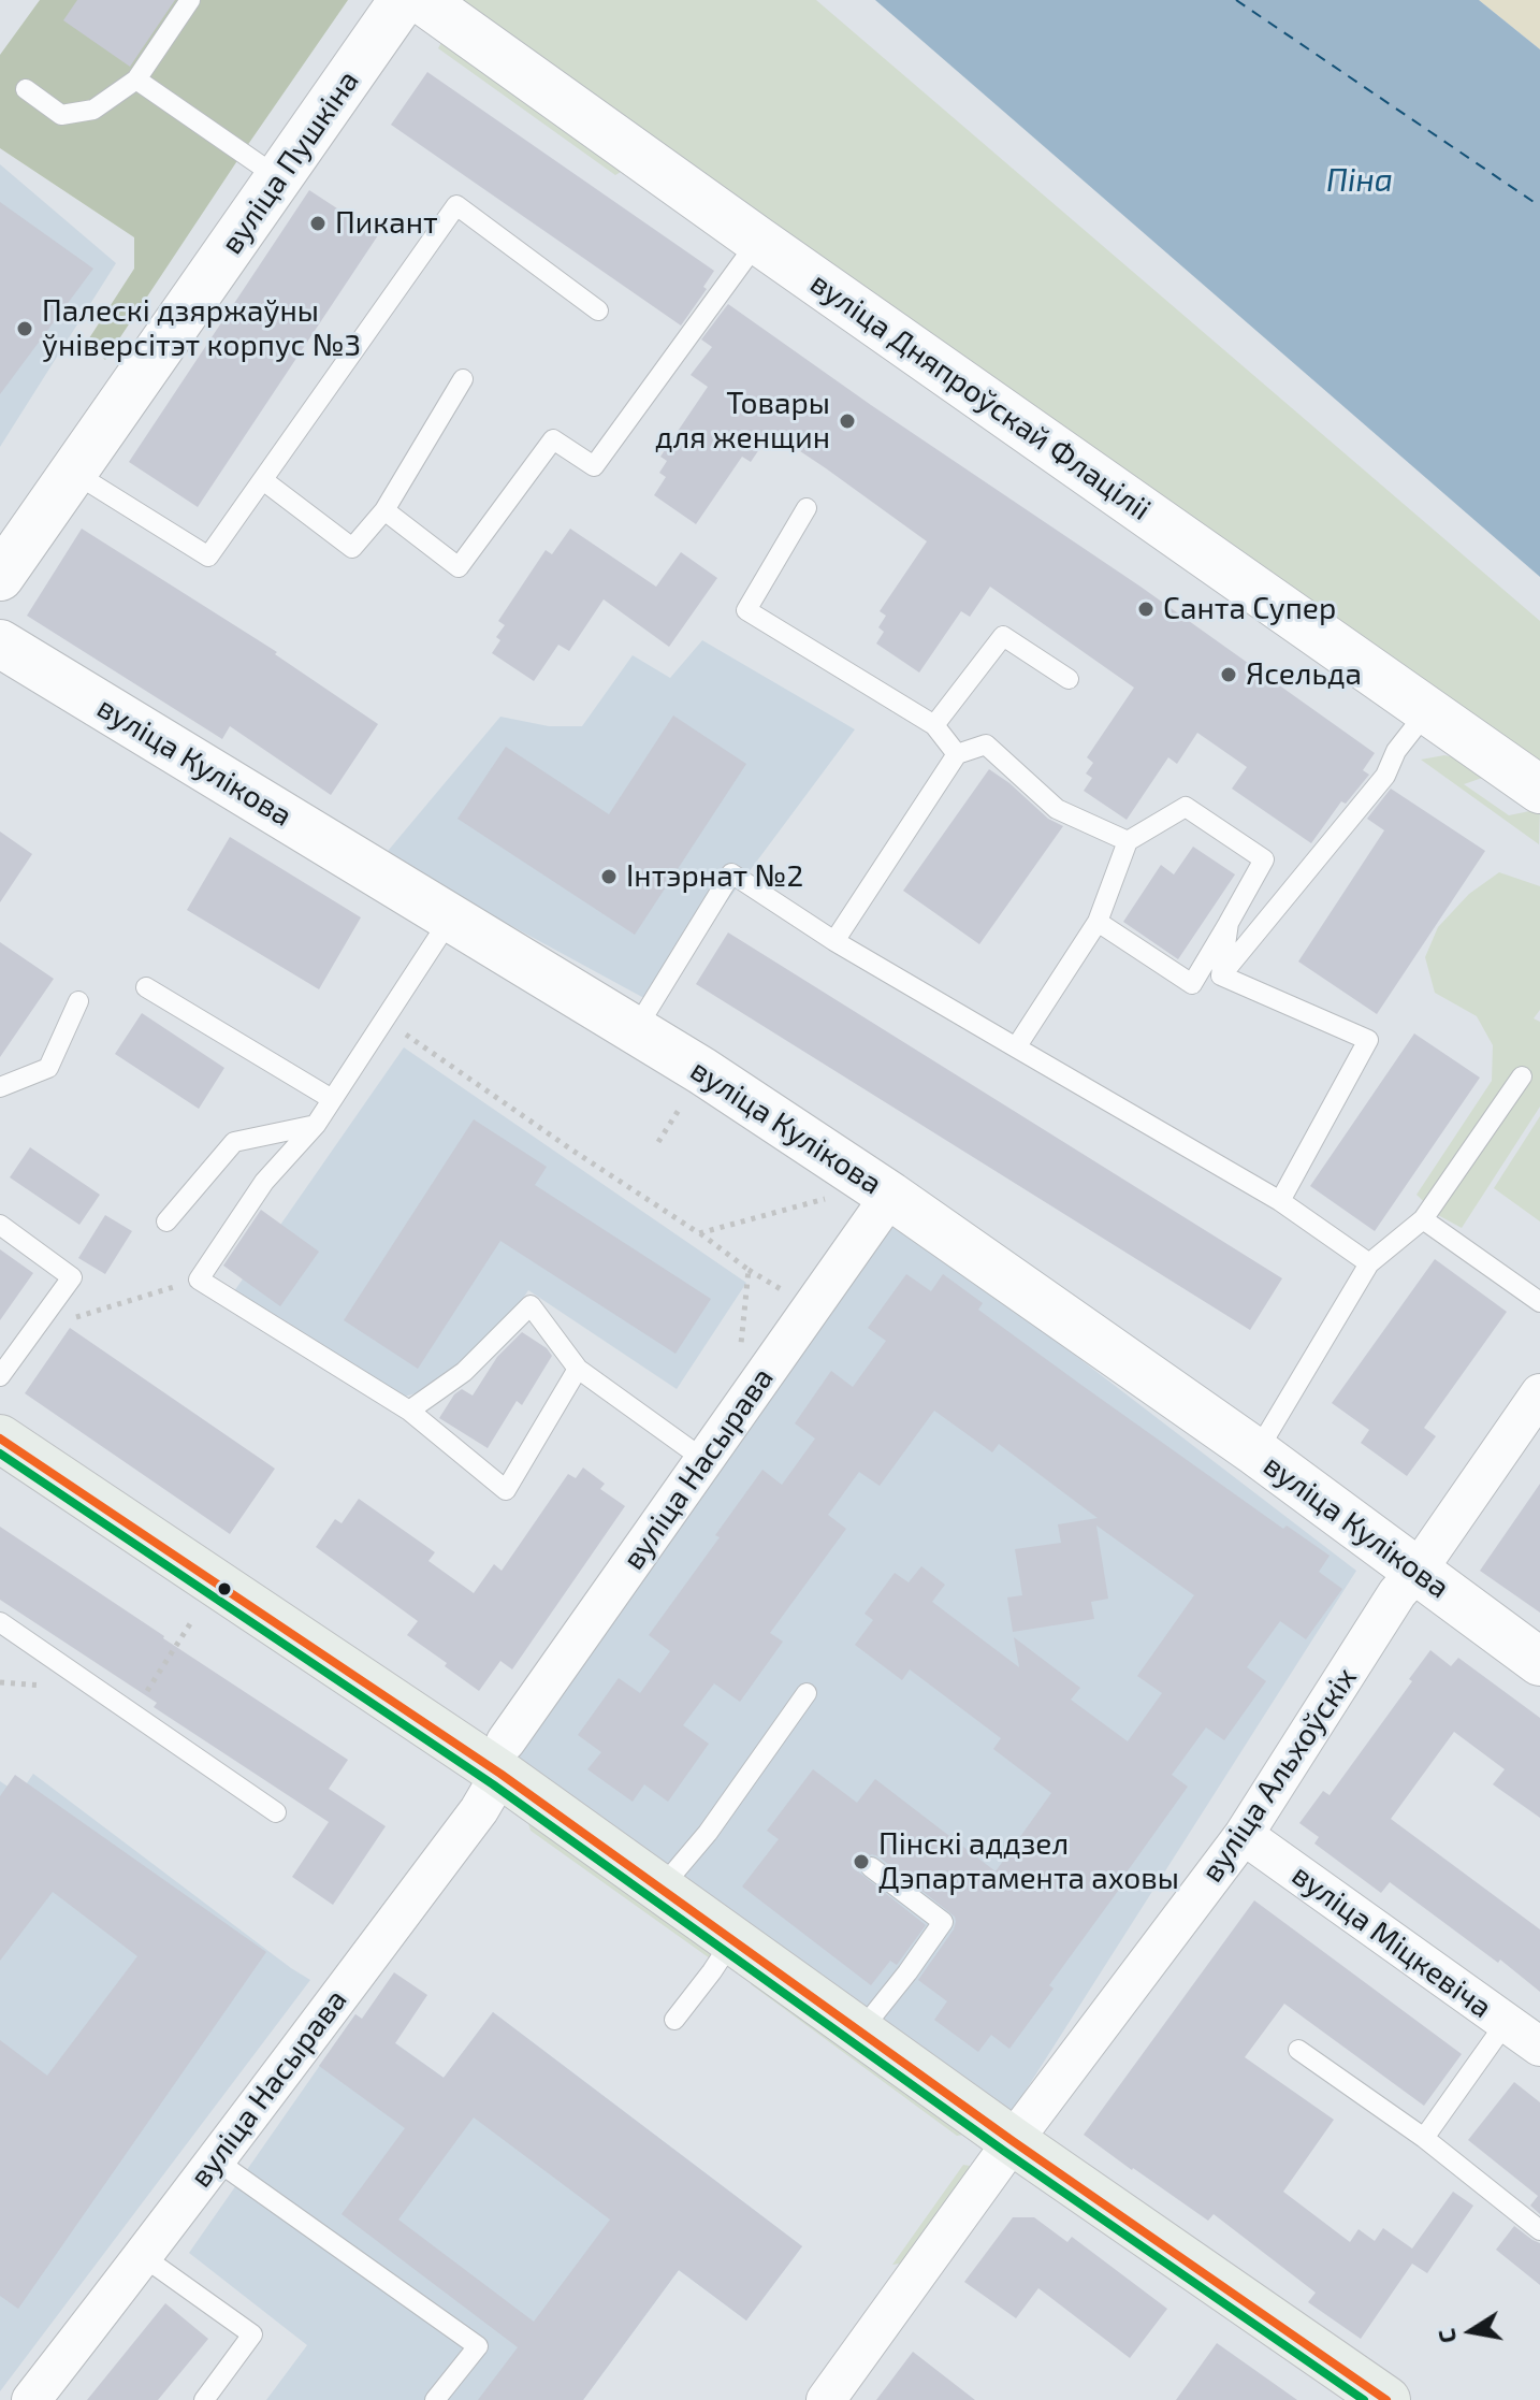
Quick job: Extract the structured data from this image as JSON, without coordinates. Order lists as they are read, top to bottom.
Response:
{
  "streets": {
    "street": [
      "вуліца Пушкіна",
      "вуліца Дняпроўскай Флаціліі",
      "вуліца Кулікова",
      "вуліца Насырава",
      "вуліца Альхоўскіх",
      "вуліца Міцкевіча"
    ]
  },
  "crossings": [
    ["вуліца Кулікова", "вуліца Насырава"],
    ["вуліца Кулікова", "вуліца Альхоўскіх"],
    ["вуліца Альхоўскіх", "вуліца Міцкевіча"]
  ],
  "water": ["Піна"],
  "places": [
    "Пикант",
    "Палескі дзяржаўны ўніверсітэт корпус №3",
    "Товары для женщин",
    "Санта Супер",
    "Ясельда",
    "Інтэрнат №2",
    "Пінскі аддзел Дэпартамента аховы"
  ],
  "north": "left"
}
